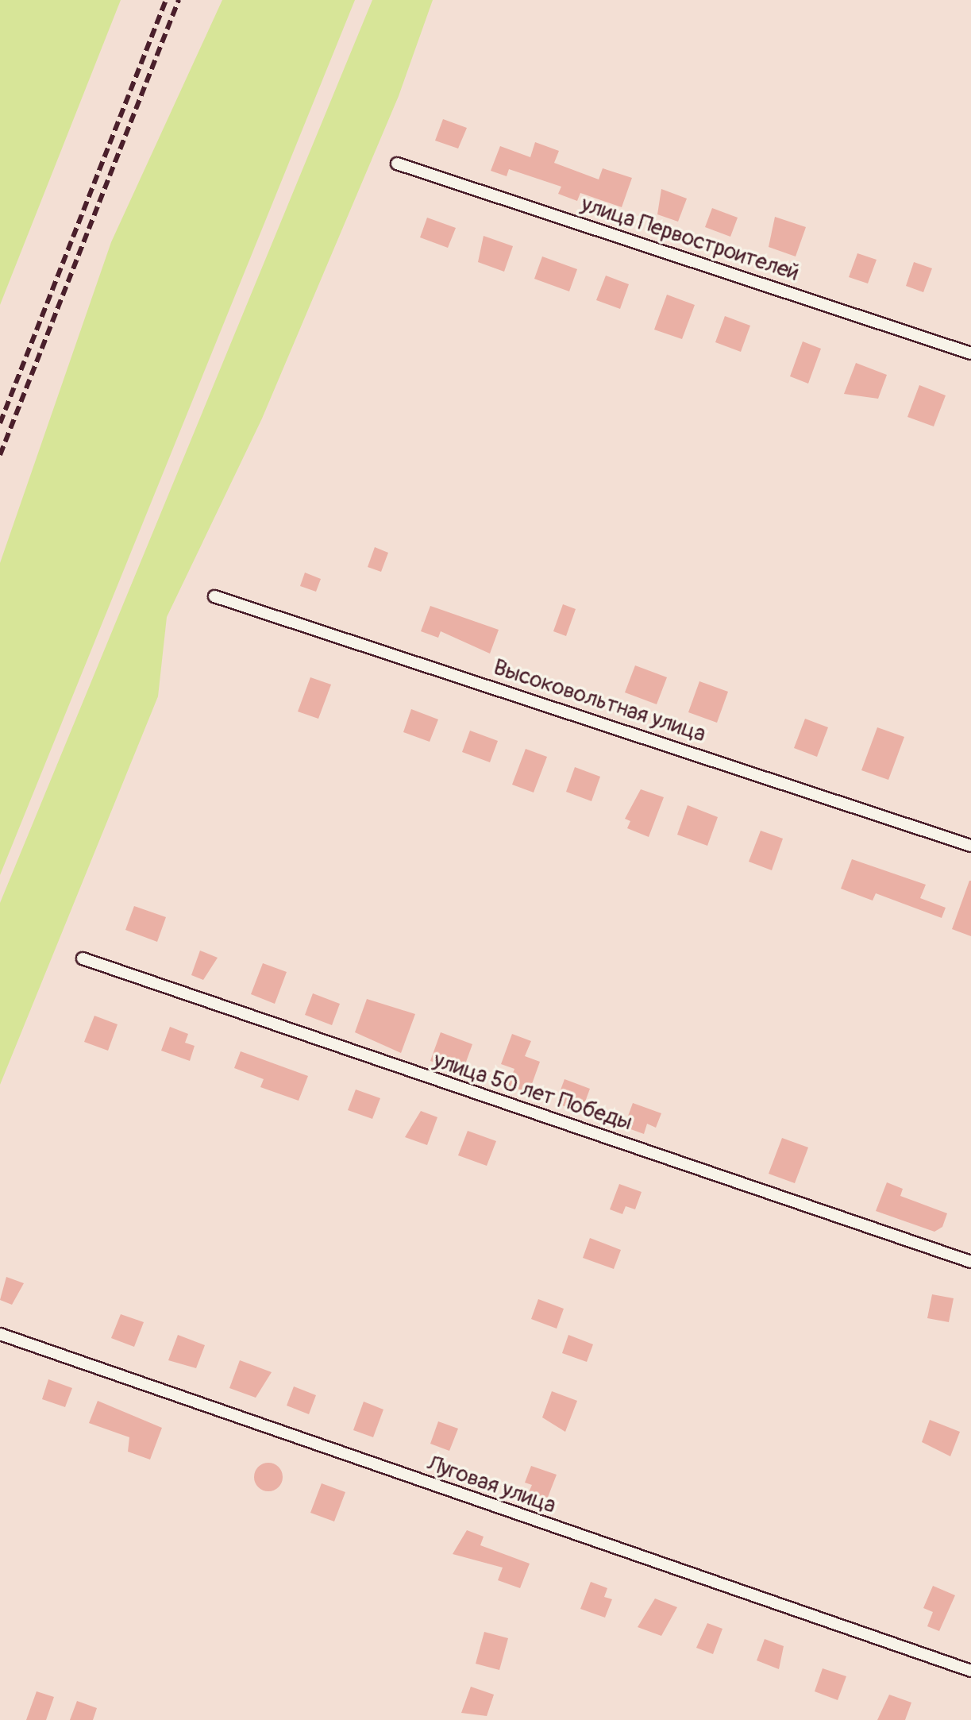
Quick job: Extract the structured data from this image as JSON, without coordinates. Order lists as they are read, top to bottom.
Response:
{
  "streets": {
    "street": [
      "улица Первостроителей",
      "Высоковольтная улица",
      "улица 50 лет Победы",
      "Луговая улица"
    ]
  }
}
